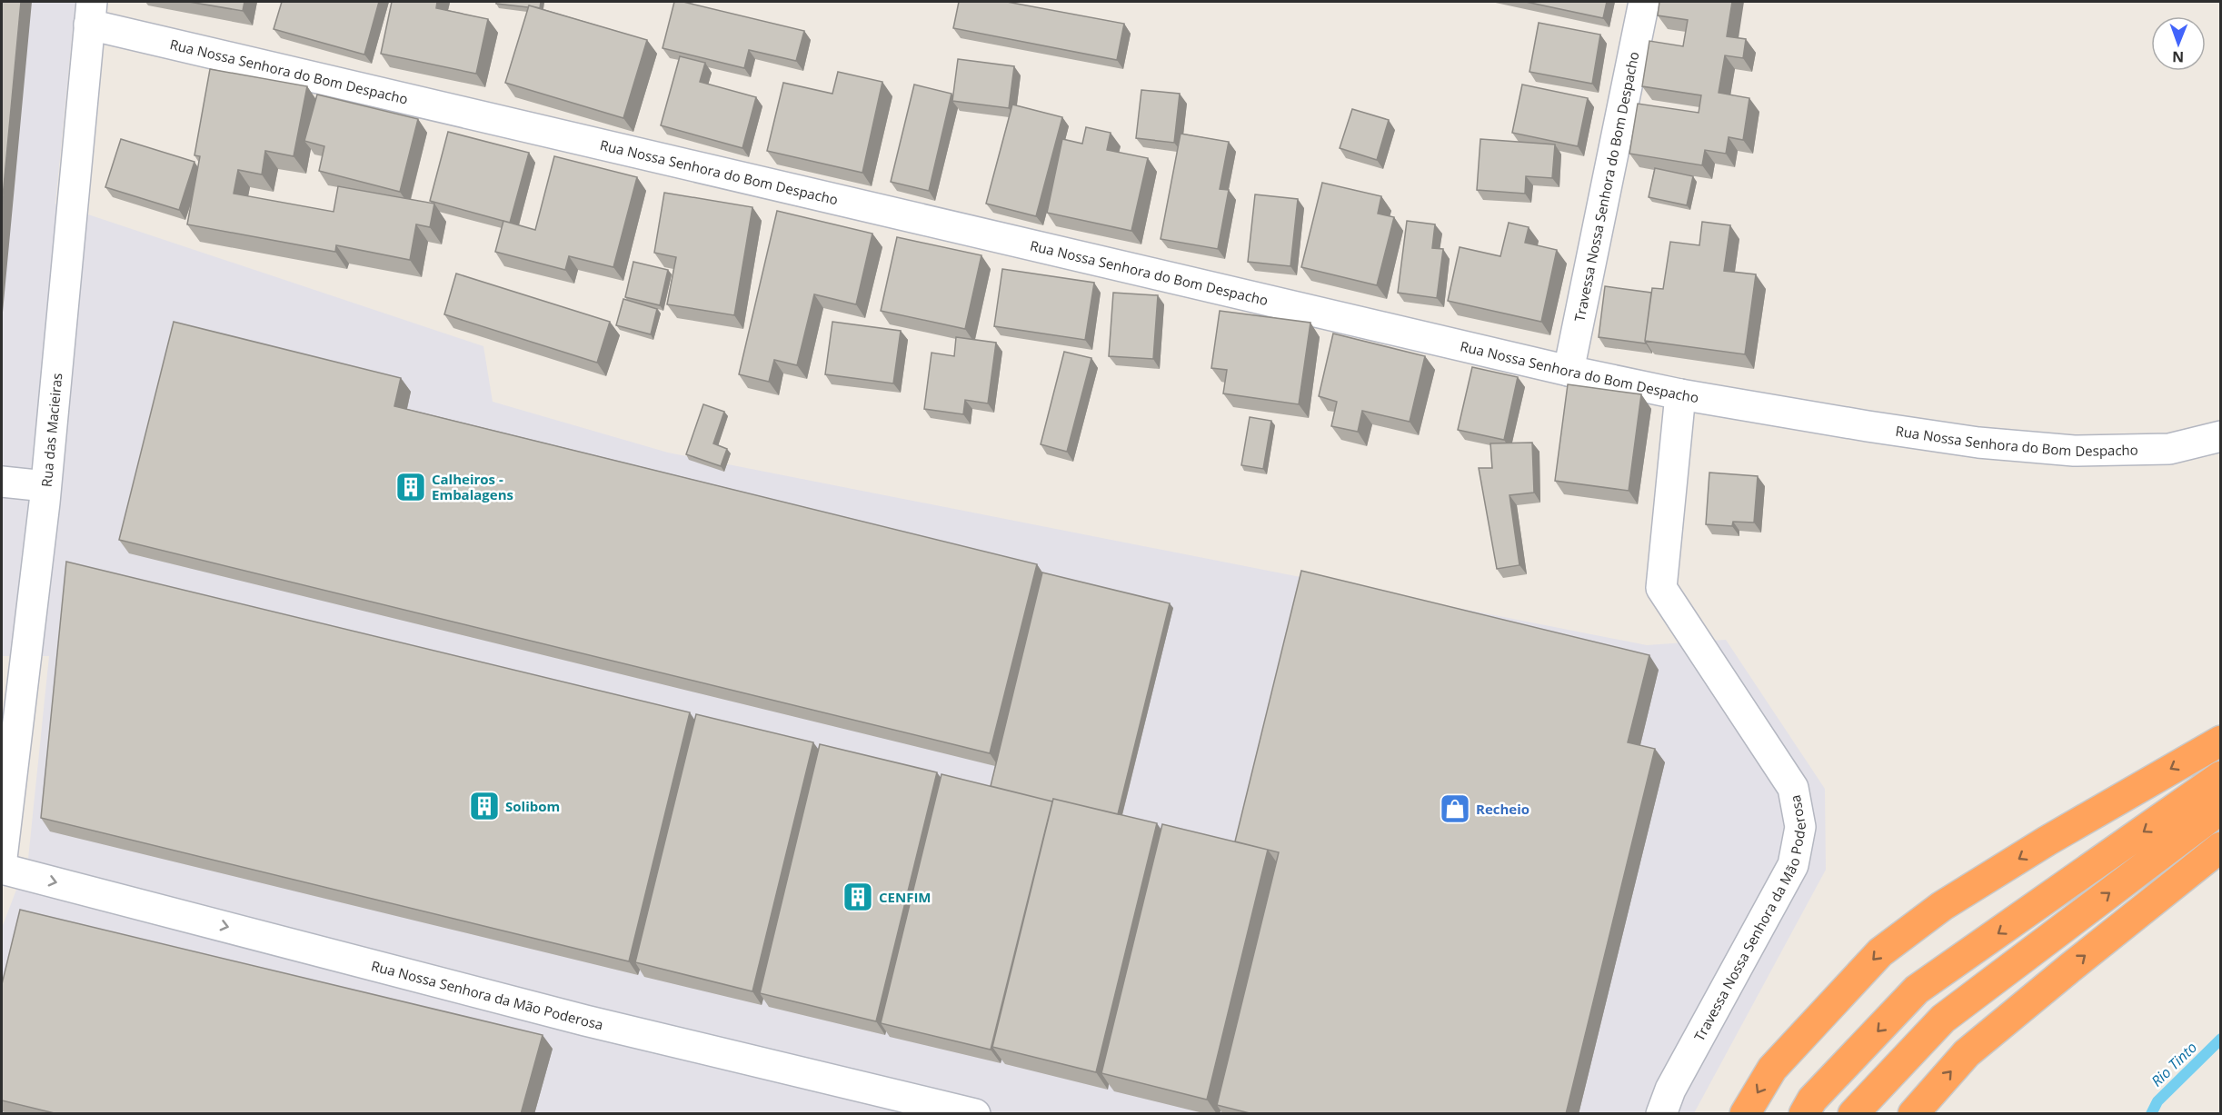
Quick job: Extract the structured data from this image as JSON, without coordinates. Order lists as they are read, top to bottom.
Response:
{
  "streets": {
    "street": [
      "Rua Nossa Senhora do Bom Despacho",
      "Travessa Nossa Senhora do Bom Despacho",
      "Rua das Macieiras",
      "Travessa Nossa Senhora da Mão Poderosa",
      "Rua Nossa Senhora da Mão Poderosa"
    ]
  },
  "crossings": [
    ["Rua Nossa Senhora do Bom Despacho", "Travessa Nossa Senhora do Bom Despacho"],
    ["Rua Nossa Senhora do Bom Despacho", "Rua das Macieiras"],
    ["Rua Nossa Senhora do Bom Despacho", "Travessa Nossa Senhora da Mão Poderosa"]
  ],
  "one_way": ["Rua Nossa Senhora da Mão Poderosa"],
  "water": ["Rio Tinto"],
  "places": {
    "building": ["Calheiros - Embalagens", "Solibom", "CENFIM"],
    "shop": ["Recheio"]
  },
  "north": "bottom"
}
